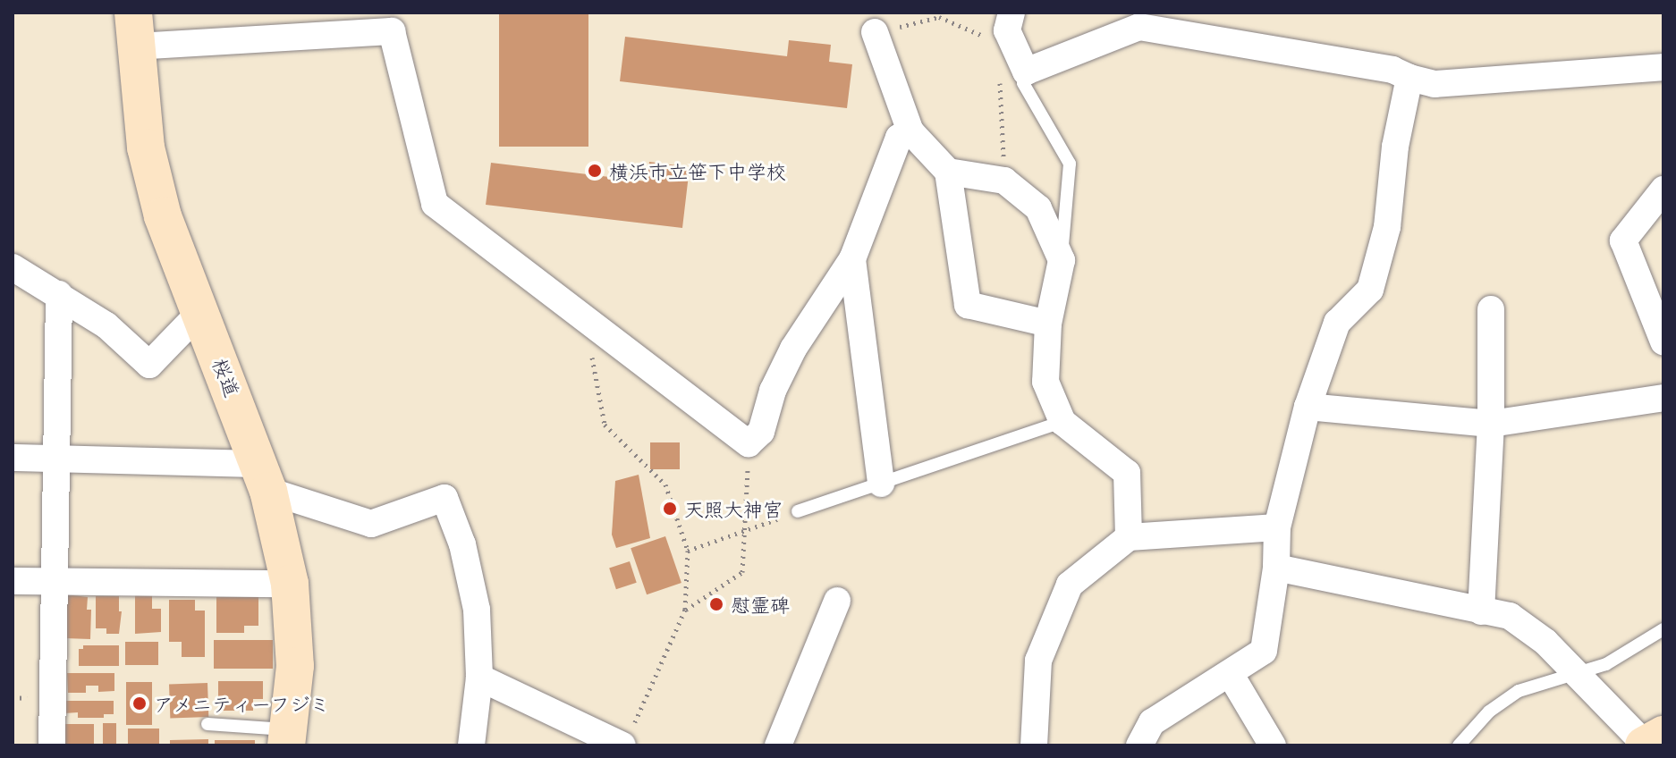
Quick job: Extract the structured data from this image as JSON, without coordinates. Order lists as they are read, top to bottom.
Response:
{
  "streets": {
    "street": ["桜道"]
  },
  "places": [
    "横浜市立笹下中学校",
    "天照大神宮",
    "慰霊碑",
    "アメニティーフジミ"
  ]
}
